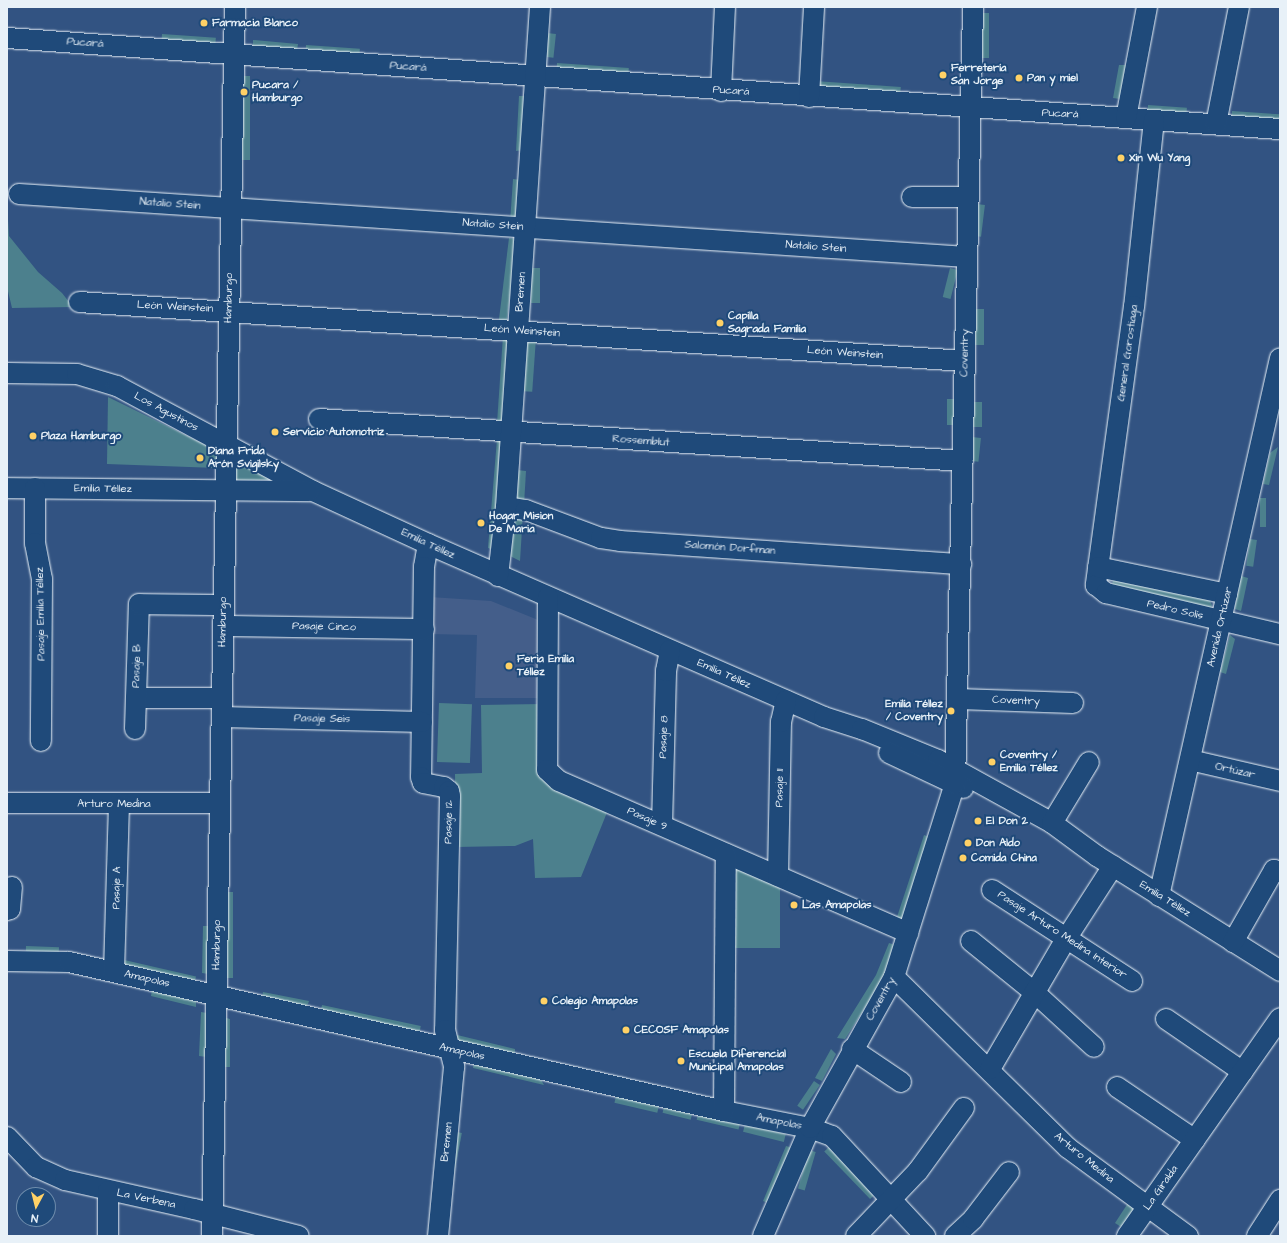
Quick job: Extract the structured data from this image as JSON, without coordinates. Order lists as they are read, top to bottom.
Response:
{
  "streets": {
    "street": [
      "Pucará",
      "Natalio Stein",
      "Bremen",
      "Hamburgo",
      "León Weinstein",
      "Coventry",
      "General Gorostiaga",
      "Los Agustinos",
      "Rossemblut",
      "Emilia Téllez",
      "Salomón Dorfman",
      "Pedro Solís",
      "Pasaje Emilia Téllez",
      "Pasaje Cinco",
      "Avenida Ortúzar",
      "Pasaje B",
      "Pasaje Seis",
      "Pasaje 8",
      "Ortúzar",
      "Pasaje 11",
      "Arturo Medina",
      "Pasaje 9",
      "Pasaje 12",
      "Pasaje A",
      "Pasaje Arturo Medina Interior",
      "Amapolas",
      "La Giralda",
      "La Verbena"
    ]
  },
  "crossings": [
    ["Pucará", "Bremen"],
    ["Pucará", "Hamburgo"],
    ["Pucará", "Coventry"],
    ["Pucará", "General Gorostiaga"],
    ["Natalio Stein", "Bremen"],
    ["Natalio Stein", "Hamburgo"],
    ["Natalio Stein", "Coventry"],
    ["Bremen", "León Weinstein"],
    ["Bremen", "Rossemblut"],
    ["Bremen", "Emilia Téllez"],
    ["Bremen", "Salomón Dorfman"],
    ["Bremen", "Pasaje 12"],
    ["Bremen", "Amapolas"],
    ["Hamburgo", "León Weinstein"],
    ["Hamburgo", "Los Agustinos"],
    ["Hamburgo", "Emilia Téllez"],
    ["Hamburgo", "Pasaje Cinco"],
    ["Hamburgo", "Pasaje B"],
    ["Hamburgo", "Pasaje Seis"],
    ["Hamburgo", "Arturo Medina"],
    ["Hamburgo", "Amapolas"],
    ["Hamburgo", "La Verbena"],
    ["León Weinstein", "Coventry"],
    ["Coventry", "Rossemblut"],
    ["Coventry", "Emilia Téllez"],
    ["Coventry", "Salomón Dorfman"],
    ["Coventry", "Arturo Medina"],
    ["Coventry", "Pasaje 9"],
    ["Coventry", "Amapolas"],
    ["General Gorostiaga", "Pedro Solís"],
    ["Los Agustinos", "Emilia Téllez"],
    ["Emilia Téllez", "Pasaje Emilia Téllez"],
    ["Emilia Téllez", "Avenida Ortúzar"],
    ["Emilia Téllez", "Pasaje 8"],
    ["Emilia Téllez", "Pasaje 11"],
    ["Emilia Téllez", "Pasaje 9"],
    ["Emilia Téllez", "Pasaje 12"],
    ["Pedro Solís", "Avenida Ortúzar"],
    ["Pasaje Cinco", "Pasaje 12"],
    ["Avenida Ortúzar", "Ortúzar"],
    ["Pasaje Seis", "Pasaje 12"],
    ["Pasaje 8", "Pasaje 9"],
    ["Pasaje 11", "Pasaje 9"],
    ["Arturo Medina", "Pasaje A"],
    ["Arturo Medina", "La Giralda"],
    ["Pasaje 12", "Amapolas"],
    ["Pasaje A", "Amapolas"]
  ],
  "places": [
    "Farmacia Blanco",
    "Ferretería San Jorge",
    "Pan y miel",
    "Pucara / Hamburgo",
    "Xin Wu Yang",
    "Capilla Sagrada Familia",
    "Servicio Automotriz",
    "Plaza Hamburgo",
    "Diana Frida Arón Svigilsky",
    "Hogar Mision De Maria",
    "Feria Emilia Téllez",
    "Emilia Téllez / Coventry",
    "Coventry / Emilia Téllez",
    "El Don 2",
    "Don Aldo",
    "Comida China",
    "Las Amapolas",
    "Colegio Amapolas",
    "CECOSF Amapolas",
    "Escuela Diferencial Municipal Amapolas"
  ],
  "north": "bottom"
}
